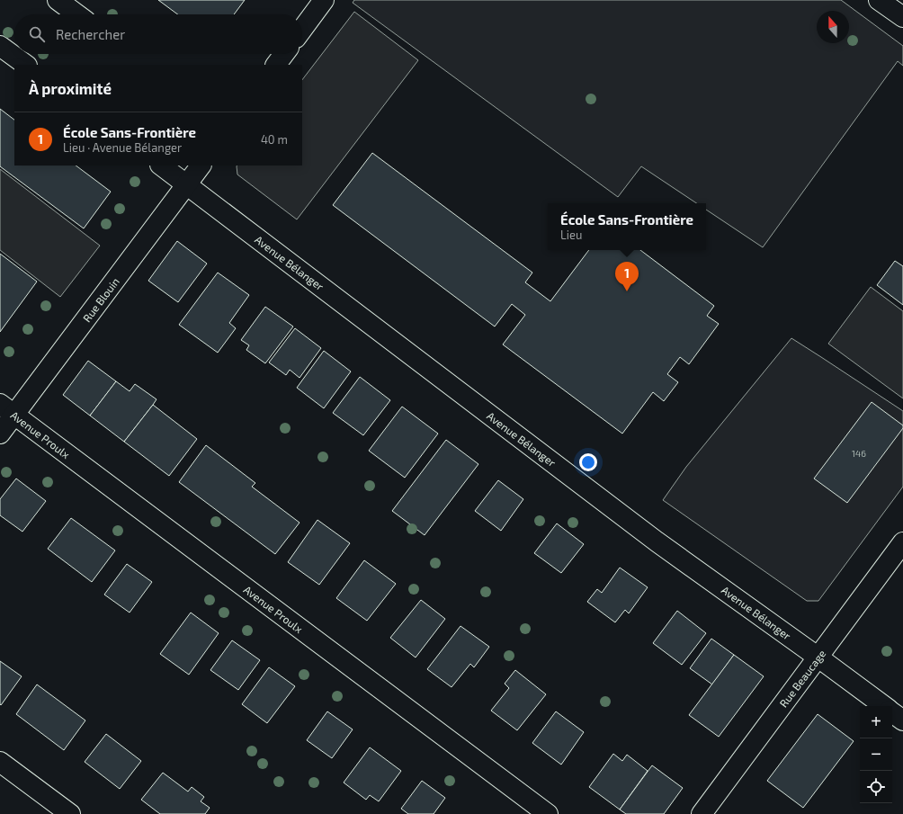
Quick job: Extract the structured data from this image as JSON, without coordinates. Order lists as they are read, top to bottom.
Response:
{
  "streets": {
    "street": [
      "Avenue Bélanger",
      "Rue Blouin",
      "Avenue Proulx",
      "Rue Beaucage"
    ]
  },
  "crossings": [
    ["Avenue Bélanger", "Rue Blouin"],
    ["Avenue Bélanger", "Rue Beaucage"],
    ["Rue Blouin", "Avenue Proulx"]
  ],
  "house_numbers": ["146"],
  "north": "top",
  "page": {
    "search": "Rechercher",
    "heading": "À proximité",
    "list": [
      {
        "mark": "1",
        "name": "École Sans-Frontière",
        "note": "Lieu · Avenue Bélanger",
        "value": "40 m"
      }
    ],
    "popup": ["École Sans-Frontière", "Lieu"],
    "pins": "1",
    "map_buttons": ["+", "−"]
  }
}
